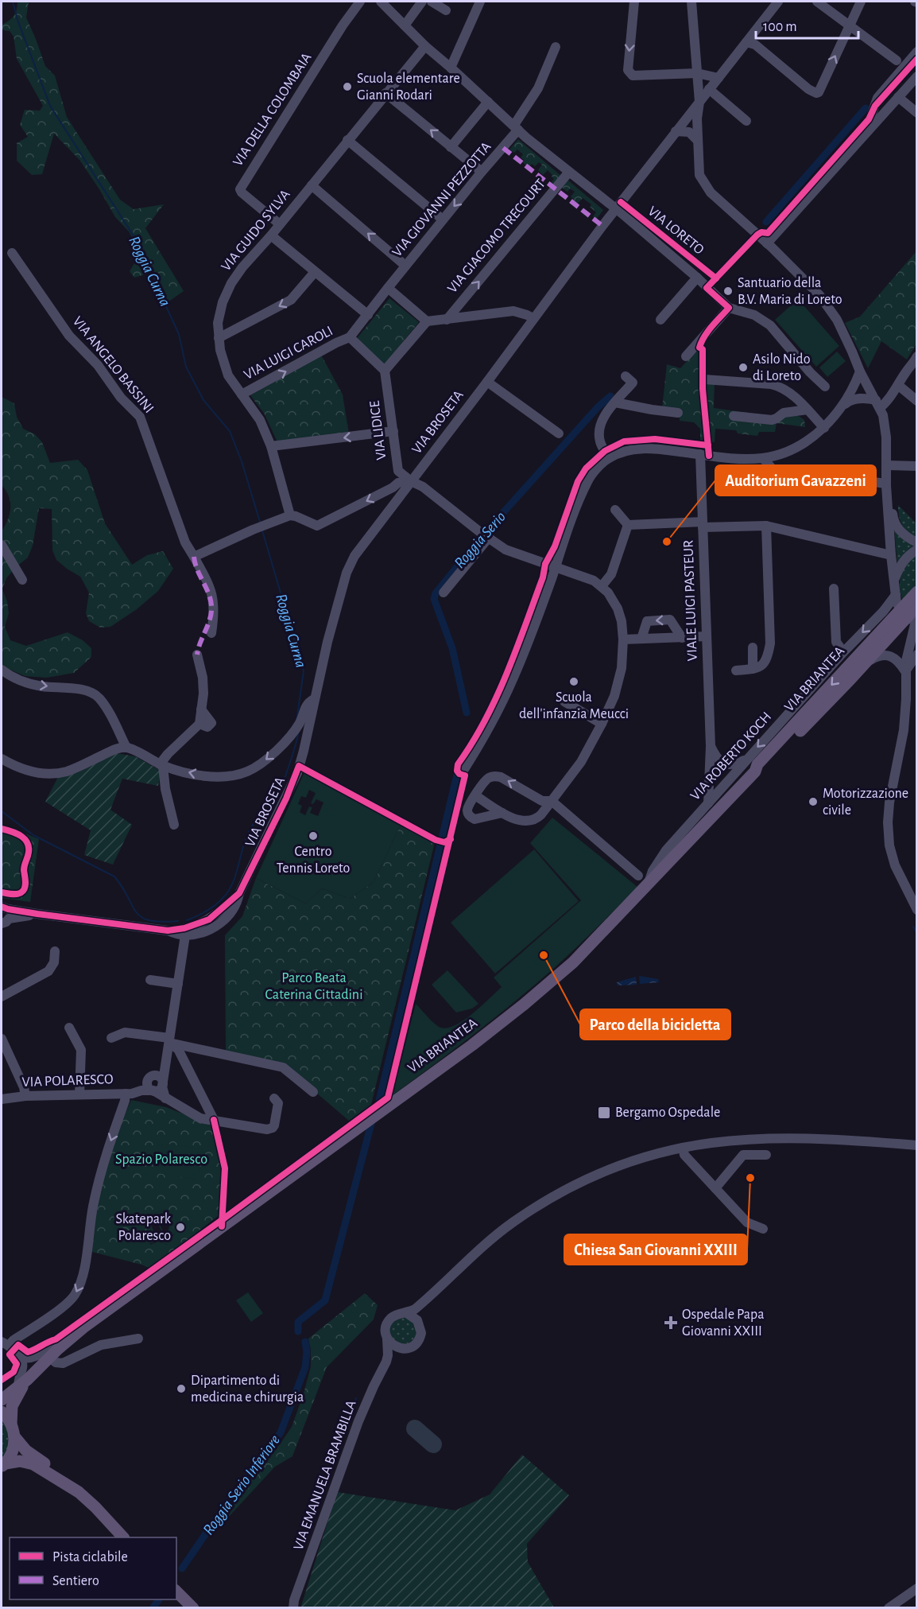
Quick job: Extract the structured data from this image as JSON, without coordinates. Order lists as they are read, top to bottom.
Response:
{
  "streets": {
    "main road": ["VIA BRIANTEA"],
    "street": [
      "VIA DELLA COLOMBAIA",
      "VIA GIOVANNI PEZZOTTA",
      "VIA GUIDO SYLVA",
      "VIA LORETO",
      "VIA GIACOMO TRECOURT",
      "VIA LUIGI CAROLI",
      "VIA ANGELO BASSINI",
      "VIA BROSETA",
      "VIA LIDICE",
      "VIALE LUIGI PASTEUR",
      "VIA ROBERTO KOCH",
      "VIA POLARESCO",
      "VIA EMANUELA BRAMBILLA"
    ]
  },
  "crossings": [
    ["VIA DELLA COLOMBAIA", "VIA GUIDO SYLVA"],
    ["VIA GIOVANNI PEZZOTTA", "VIA LORETO"],
    ["VIA GIOVANNI PEZZOTTA", "VIA LUIGI CAROLI"],
    ["VIA GUIDO SYLVA", "VIA LORETO"],
    ["VIA GUIDO SYLVA", "VIA LUIGI CAROLI"],
    ["VIA LORETO", "VIA GIACOMO TRECOURT"],
    ["VIA LORETO", "VIA BROSETA"],
    ["VIA BROSETA", "VIA LIDICE"],
    ["VIALE LUIGI PASTEUR", "VIA ROBERTO KOCH"],
    ["VIA BRIANTEA", "VIA ROBERTO KOCH"]
  ],
  "one_way": ["VIA GIACOMO TRECOURT", "VIA ROBERTO KOCH"],
  "water": ["Roggia Curna", "Roggia Serio", "Roggia Serio Inferiore"],
  "parks": ["Parco Beata Caterina Cittadini", "Spazio Polaresco"],
  "places": {
    "other": [
      "Scuola elementare Gianni Rodari",
      "Santuario della B.V. Maria di Loreto",
      "Asilo Nido di Loreto",
      "Auditorium Gavazzeni",
      "Scuola dell'infanzia Meucci",
      "Motorizzazione civile",
      "Centro Tennis Loreto",
      "Parco della bicicletta",
      "Chiesa San Giovanni XXIII",
      "Skatepark Polaresco",
      "Dipartimento di medicina e chirurgia"
    ],
    "transit": ["Bergamo Ospedale"],
    "health": ["Ospedale Papa Giovanni XXIII"]
  },
  "legend": ["Pista ciclabile", "Sentiero"],
  "scale_bar": "100 m"
}
